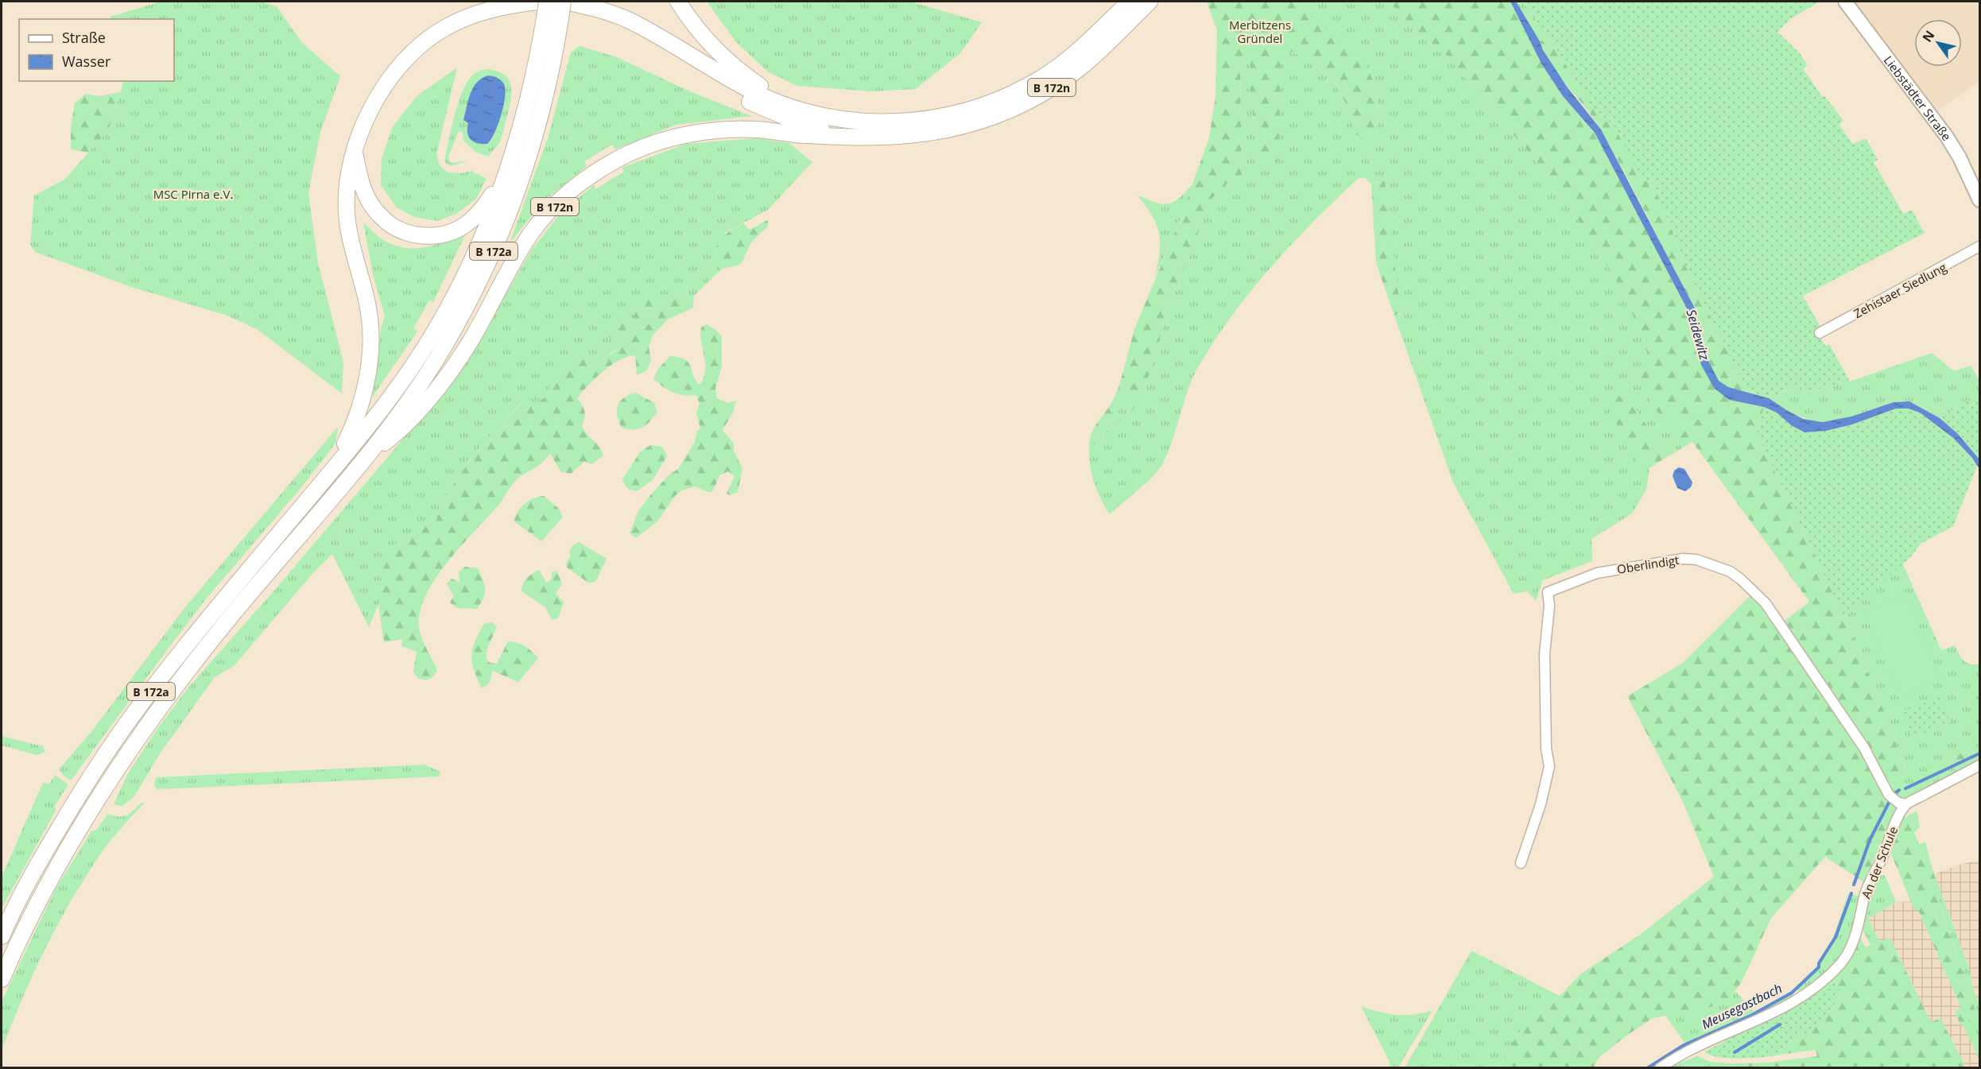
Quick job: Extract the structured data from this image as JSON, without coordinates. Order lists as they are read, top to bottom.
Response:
{
  "streets": {
    "highway": ["B 172n", "B 172a"],
    "main road": ["Liebstädter Straße"],
    "street": ["Zehistaer Siedlung", "Oberlindigt", "An der Schule"]
  },
  "crossings": [
    ["B 172n", "B 172a"],
    ["Oberlindigt", "An der Schule"]
  ],
  "water": ["Seidewitz", "Meusegastbach"],
  "parks": ["Merbitzens Gründel", "MSC Pirna e.V."],
  "legend": ["Straße", "Wasser"],
  "north": "top left"
}
